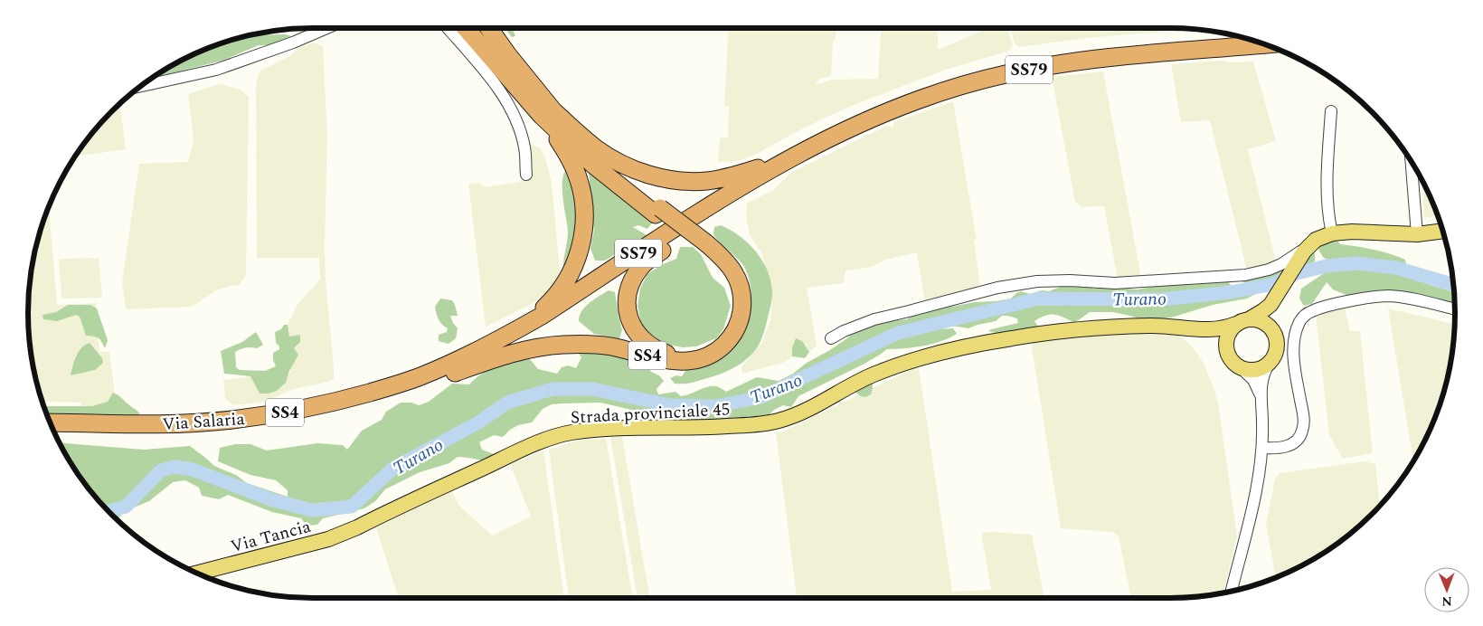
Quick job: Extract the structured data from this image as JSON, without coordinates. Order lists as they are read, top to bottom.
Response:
{
  "streets": {
    "highway": ["SS79", "SS4", "Via Salaria"],
    "main road": ["Strada provinciale 45", "Via Tancia"]
  },
  "crossings": [
    ["SS79", "SS4"],
    ["SS79", "Via Salaria"],
    ["SS4", "Via Salaria"],
    ["Strada provinciale 45", "Via Tancia"]
  ],
  "water": ["Turano"],
  "north": "bottom"
}
